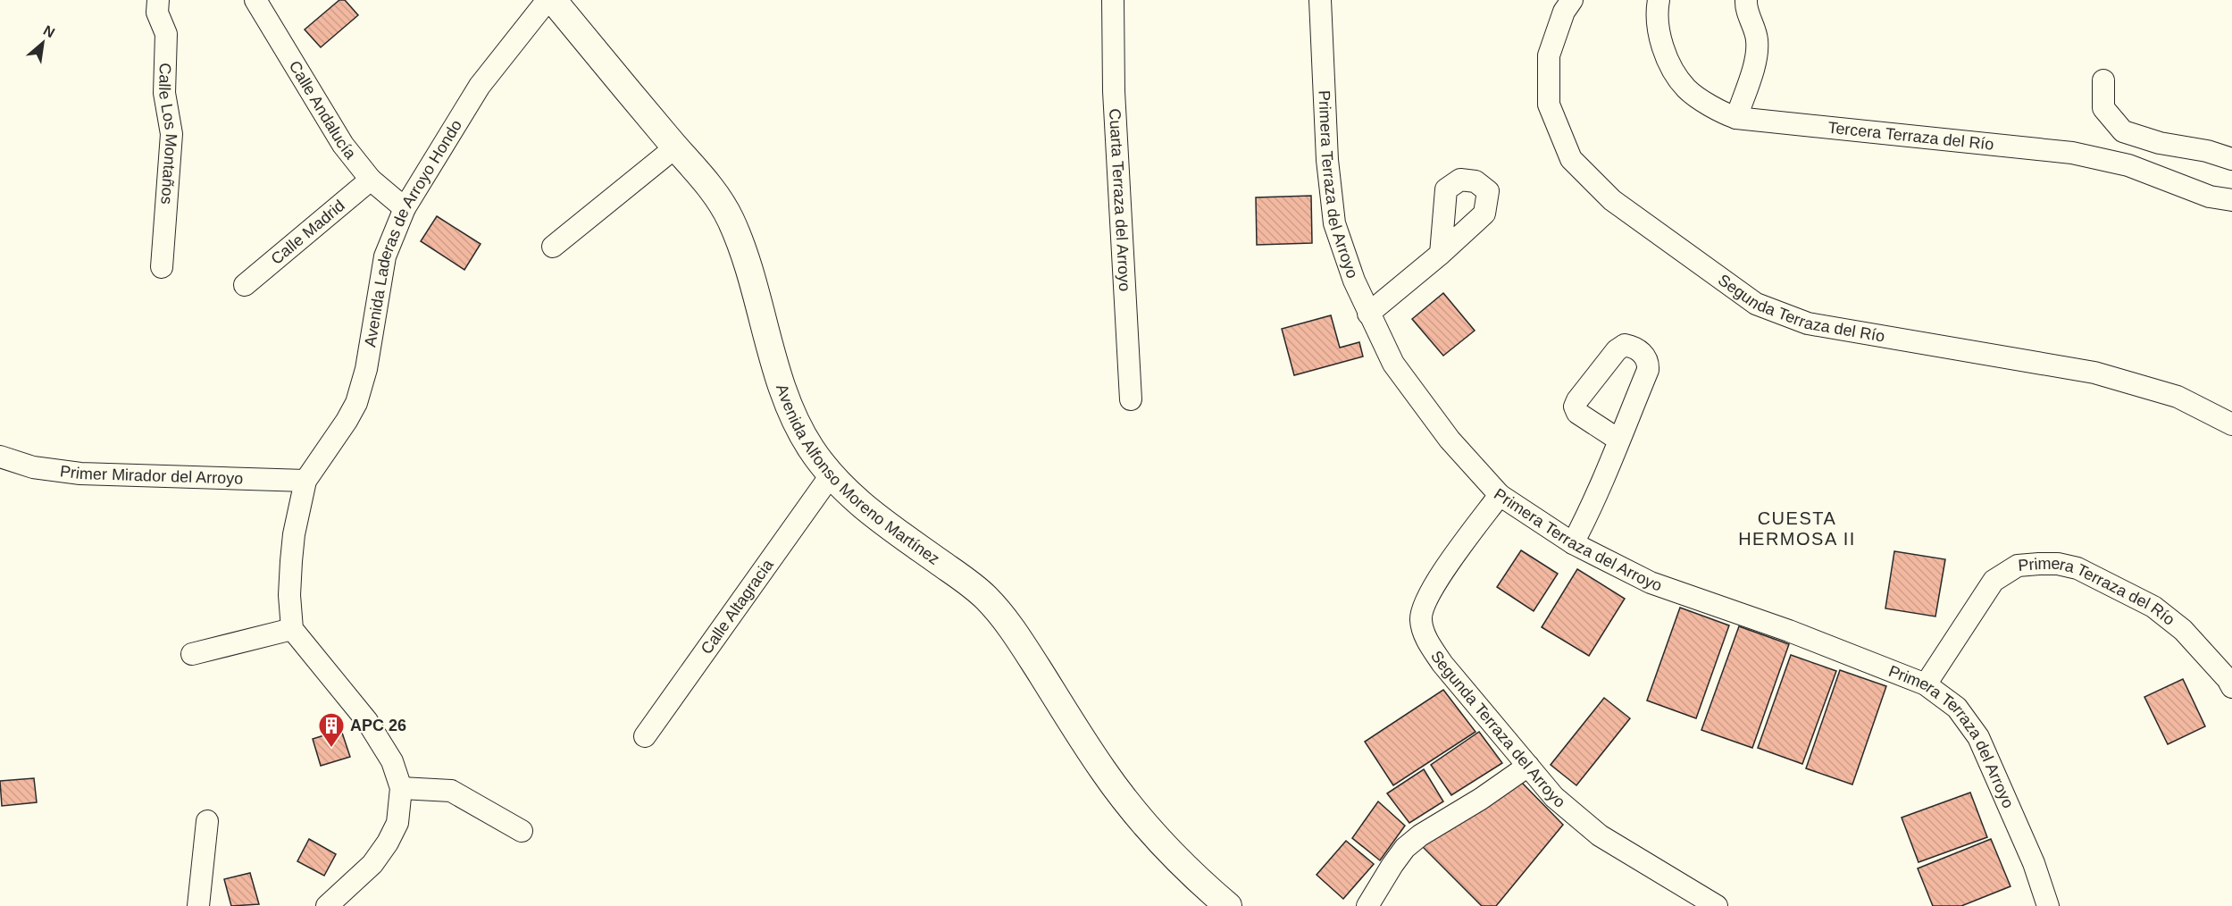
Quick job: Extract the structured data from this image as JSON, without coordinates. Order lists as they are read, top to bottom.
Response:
{
  "streets": {
    "main road": ["Avenida Alfonso Moreno Martínez"],
    "street": [
      "Calle Andalucía",
      "Calle Los Montaños",
      "Tercera Terraza del Río",
      "Primera Terraza del Arroyo",
      "Cuarta Terraza del Arroyo",
      "Calle Madrid",
      "Avenida Laderas de Arroyo Hondo",
      "Segunda Terraza del Río",
      "Primer Mirador del Arroyo",
      "Primera Terraza del Río",
      "Calle Altagracia",
      "Segunda Terraza del Arroyo"
    ]
  },
  "crossings": [
    ["Calle Andalucía", "Calle Madrid"],
    ["Calle Andalucía", "Avenida Laderas de Arroyo Hondo"],
    ["Primera Terraza del Arroyo", "Primera Terraza del Río"],
    ["Primera Terraza del Arroyo", "Segunda Terraza del Arroyo"],
    ["Avenida Laderas de Arroyo Hondo", "Primer Mirador del Arroyo"],
    ["Avenida Alfonso Moreno Martínez", "Calle Altagracia"]
  ],
  "districts": ["CUESTA HERMOSA II"],
  "places": {
    "building": ["APC 26"]
  },
  "north": "top right"
}
